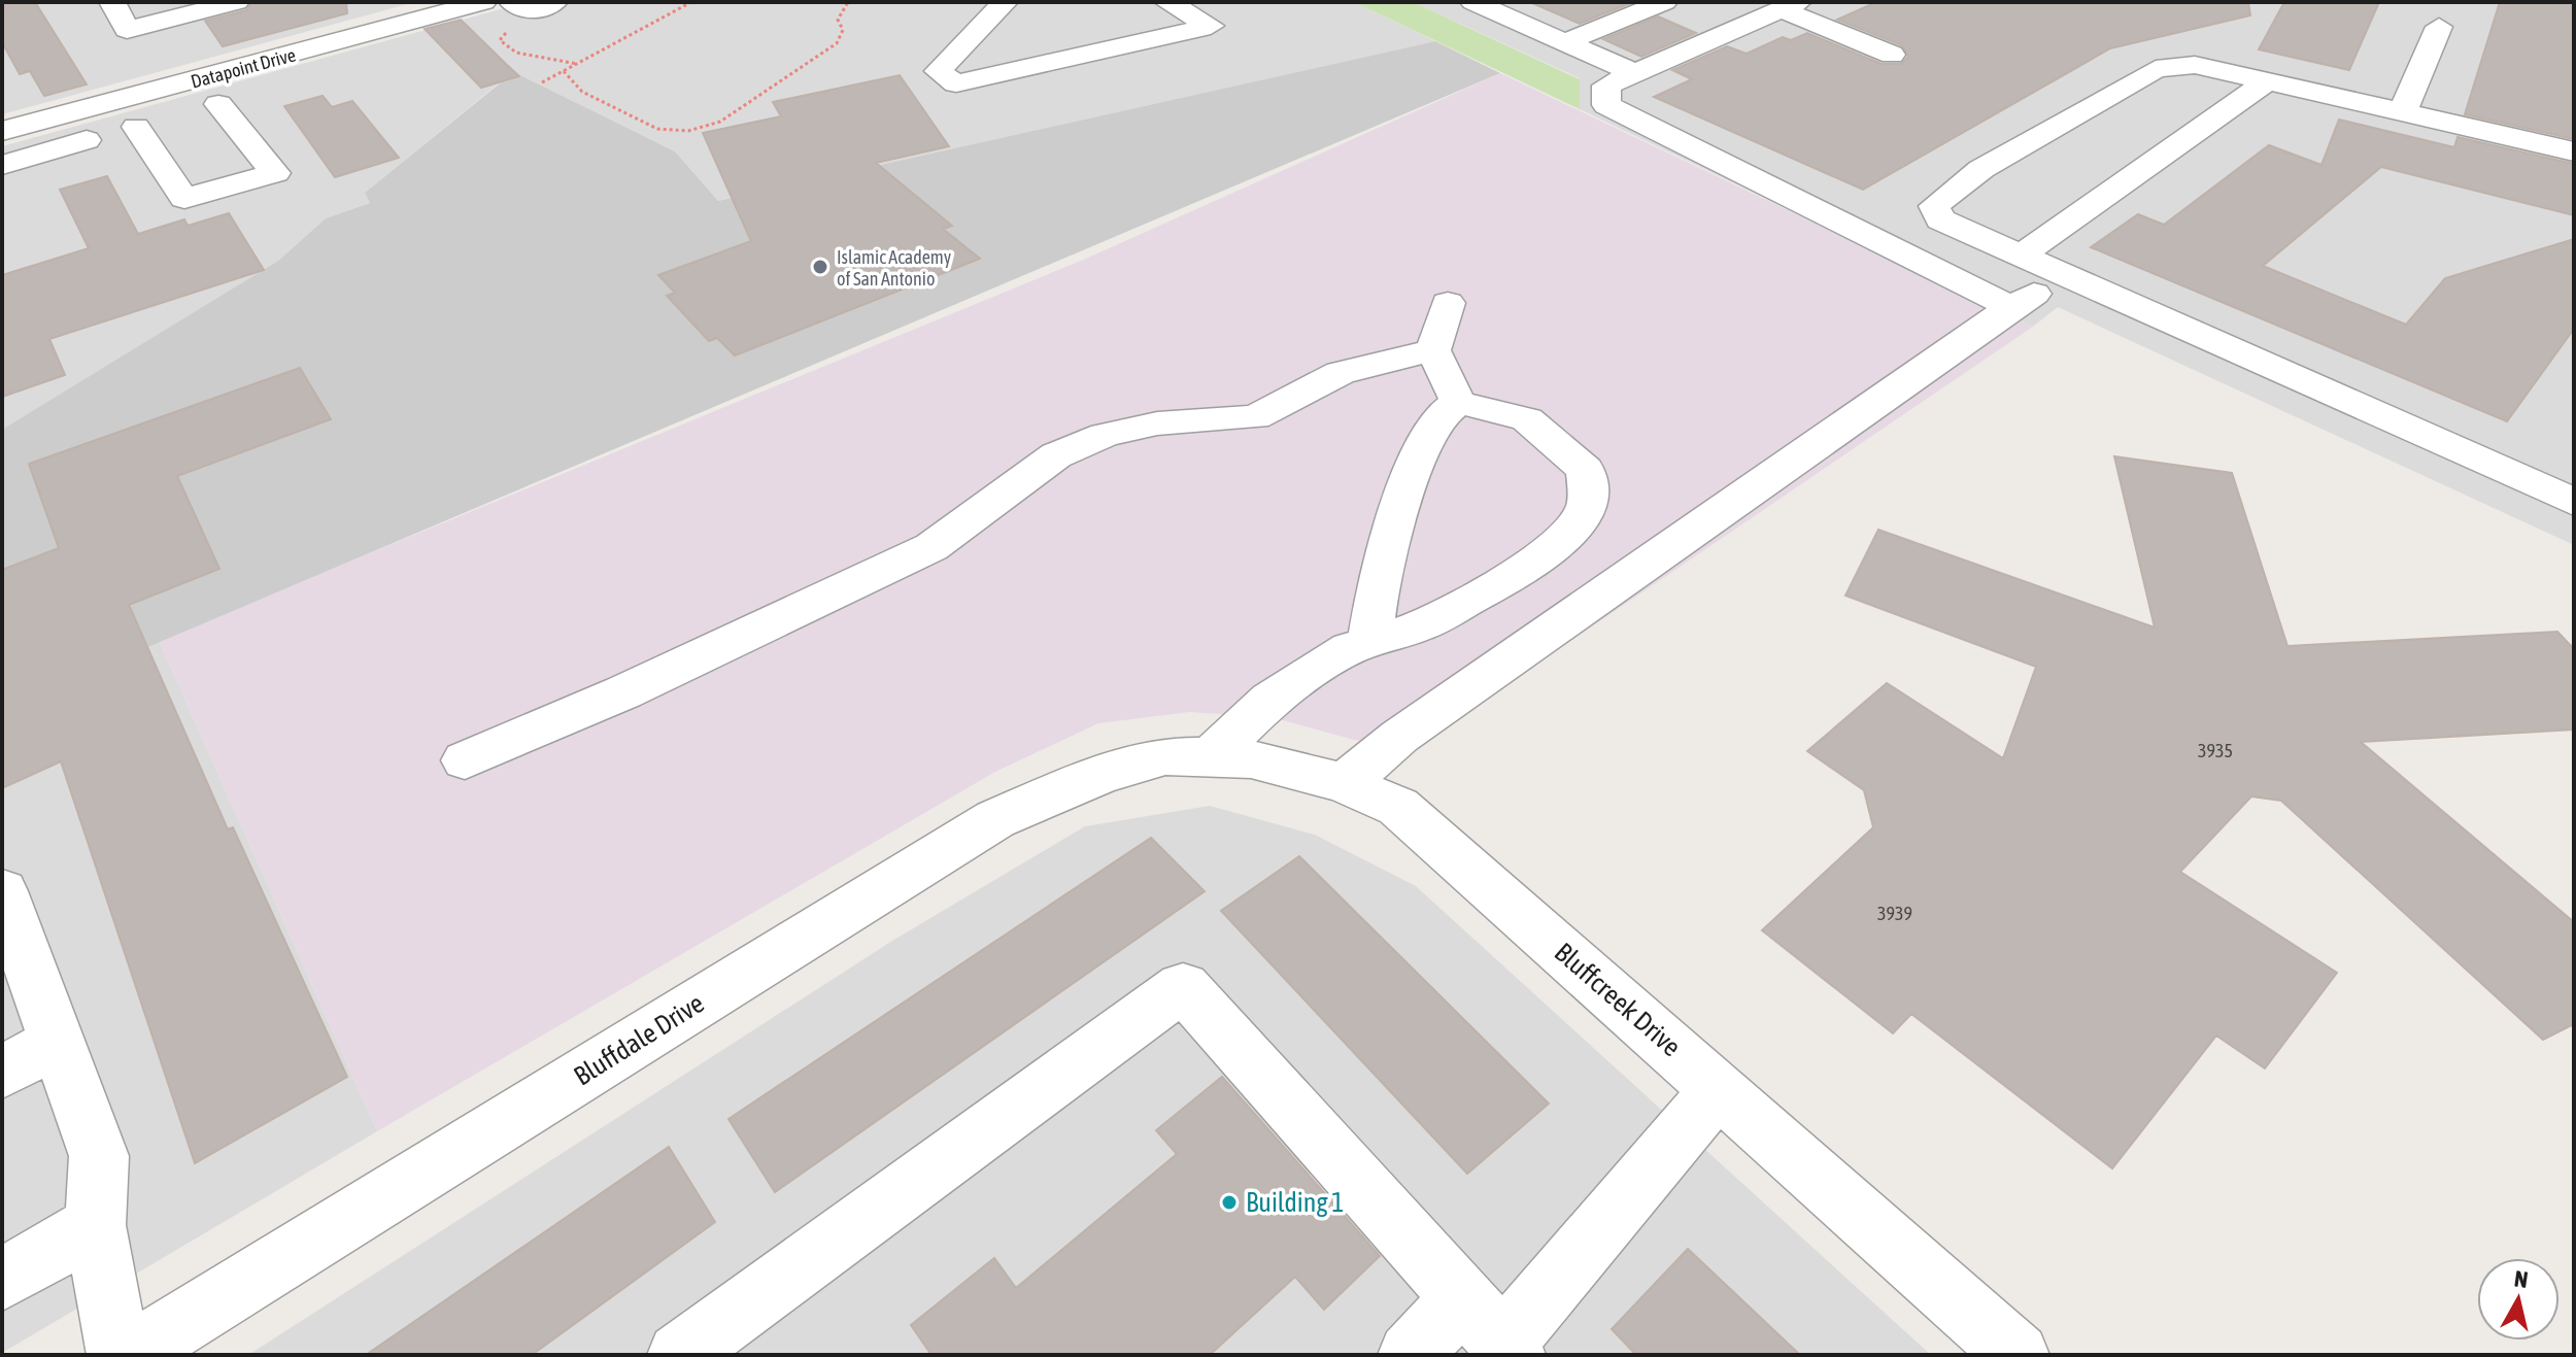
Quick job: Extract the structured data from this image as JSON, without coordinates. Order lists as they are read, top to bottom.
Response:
{
  "streets": {
    "street": ["Datapoint Drive", "Bluffcreek Drive", "Bluffdale Drive"]
  },
  "crossings": [
    ["Bluffcreek Drive", "Bluffdale Drive"]
  ],
  "places": ["Islamic Academy of San Antonio", "Building 1"],
  "house_numbers": ["3935", "3939"],
  "north": "top"
}
